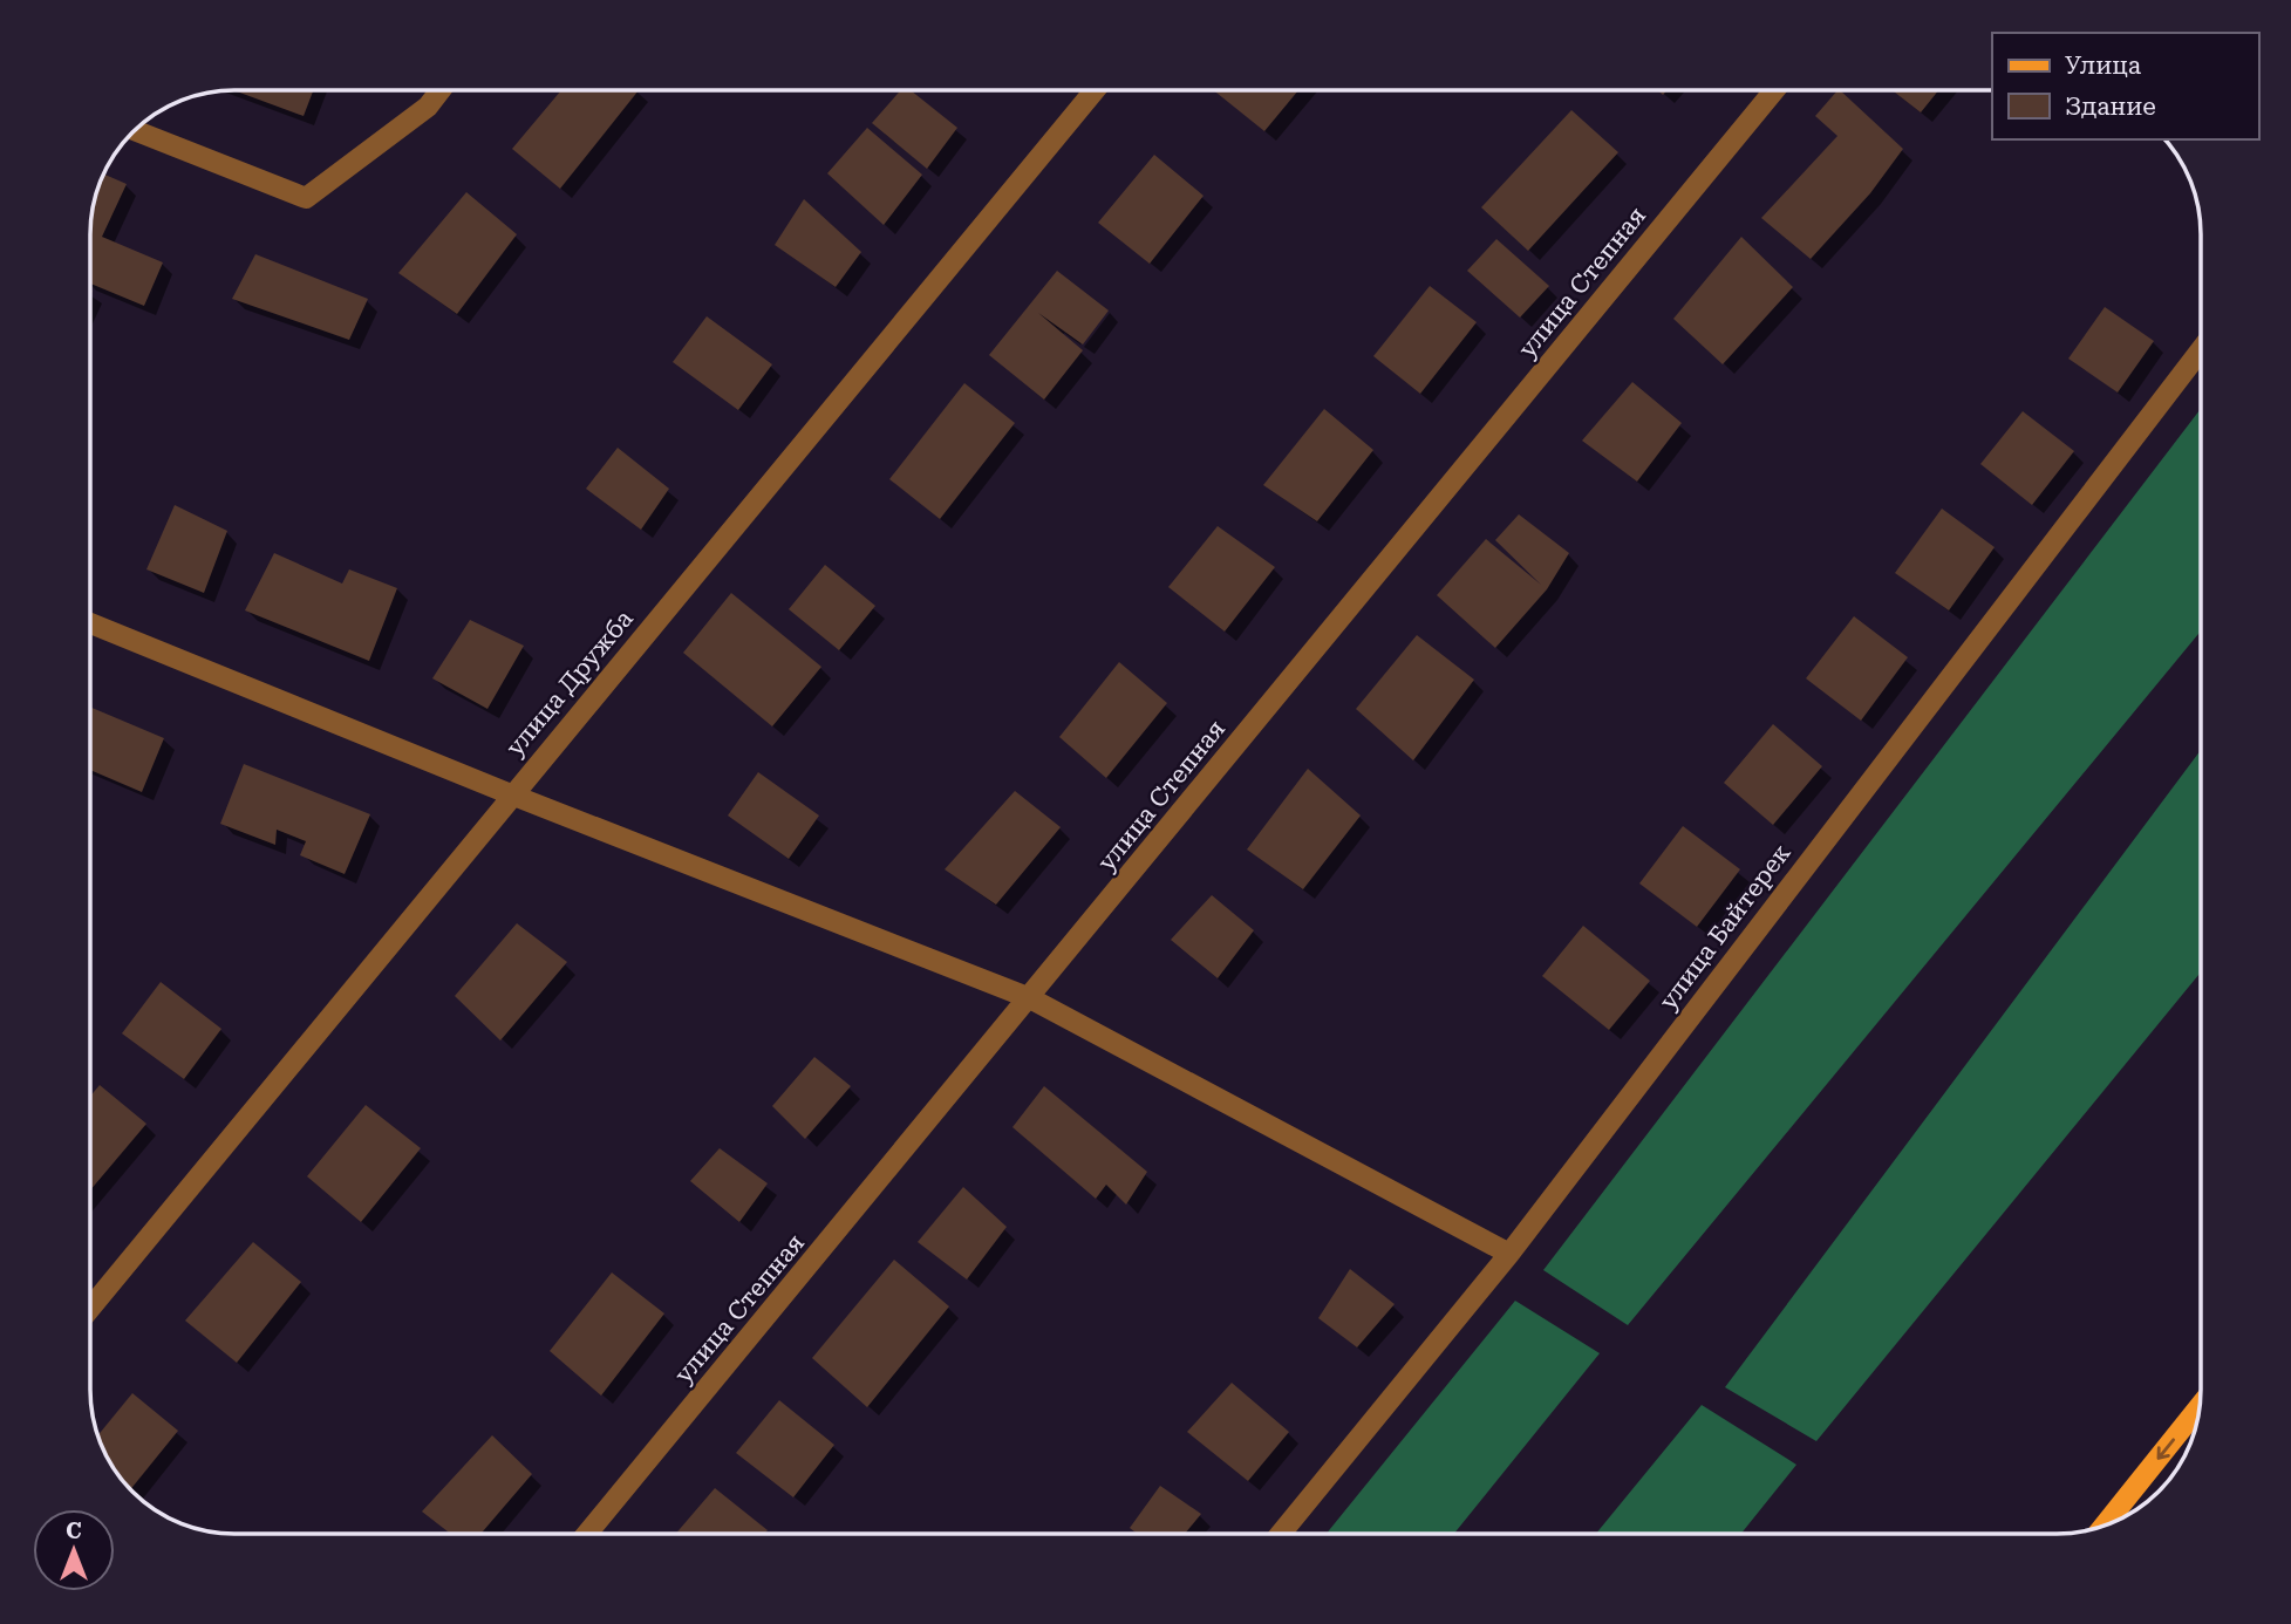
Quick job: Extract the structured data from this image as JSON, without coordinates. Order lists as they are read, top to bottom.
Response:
{
  "streets": {
    "street": ["улица Степная", "улица Дружба", "улица Байтерек"]
  },
  "legend": ["Улица", "Здание"],
  "north": "top"
}
